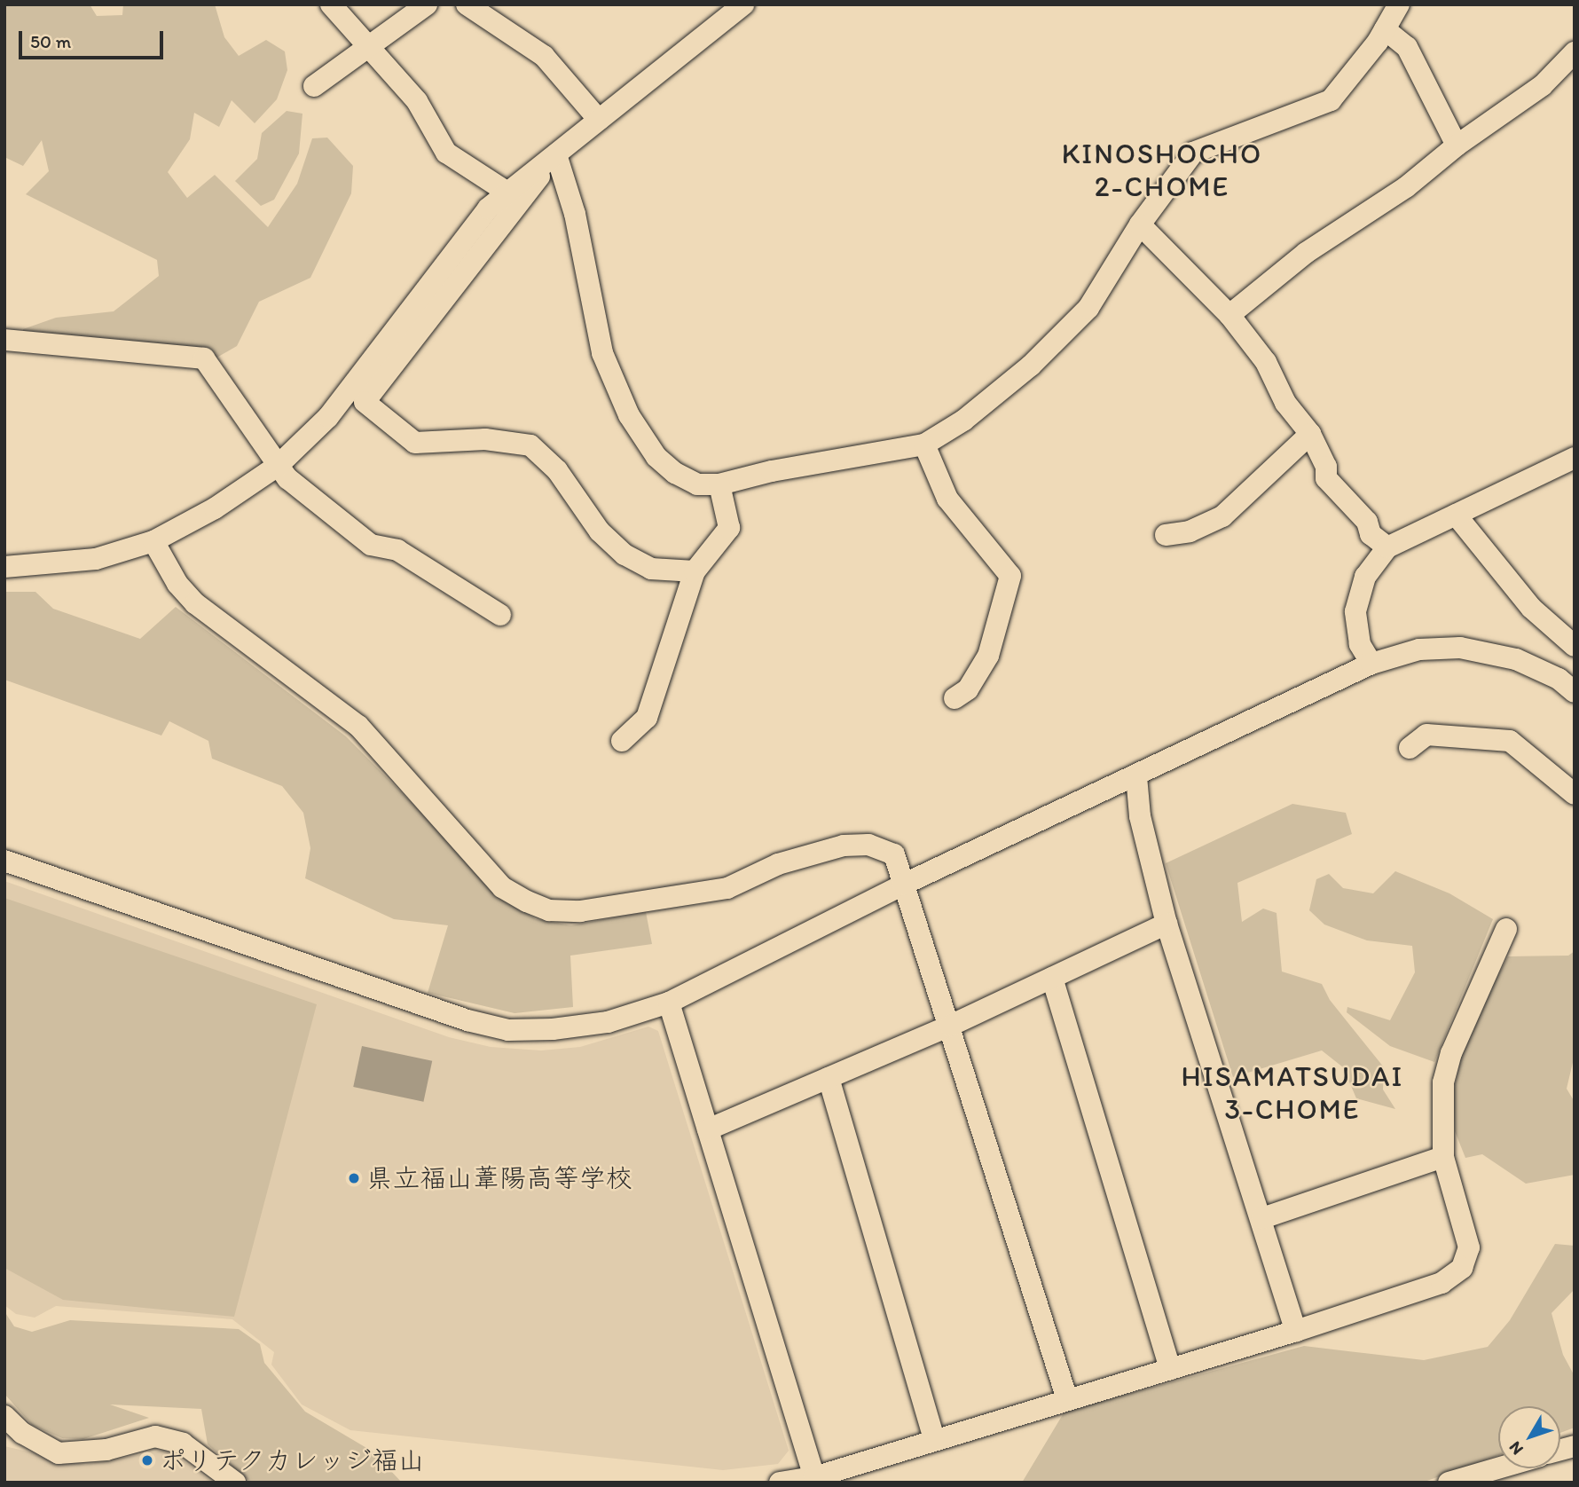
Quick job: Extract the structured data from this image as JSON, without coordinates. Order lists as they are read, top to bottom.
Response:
{
  "districts": ["KINOSHOCHO 2-CHOME", "HISAMATSUDAI 3-CHOME"],
  "places": ["県立福山葦陽高等学校", "ポリテクカレッジ福山"],
  "scale_bar": "50 m",
  "north": "bottom left"
}
